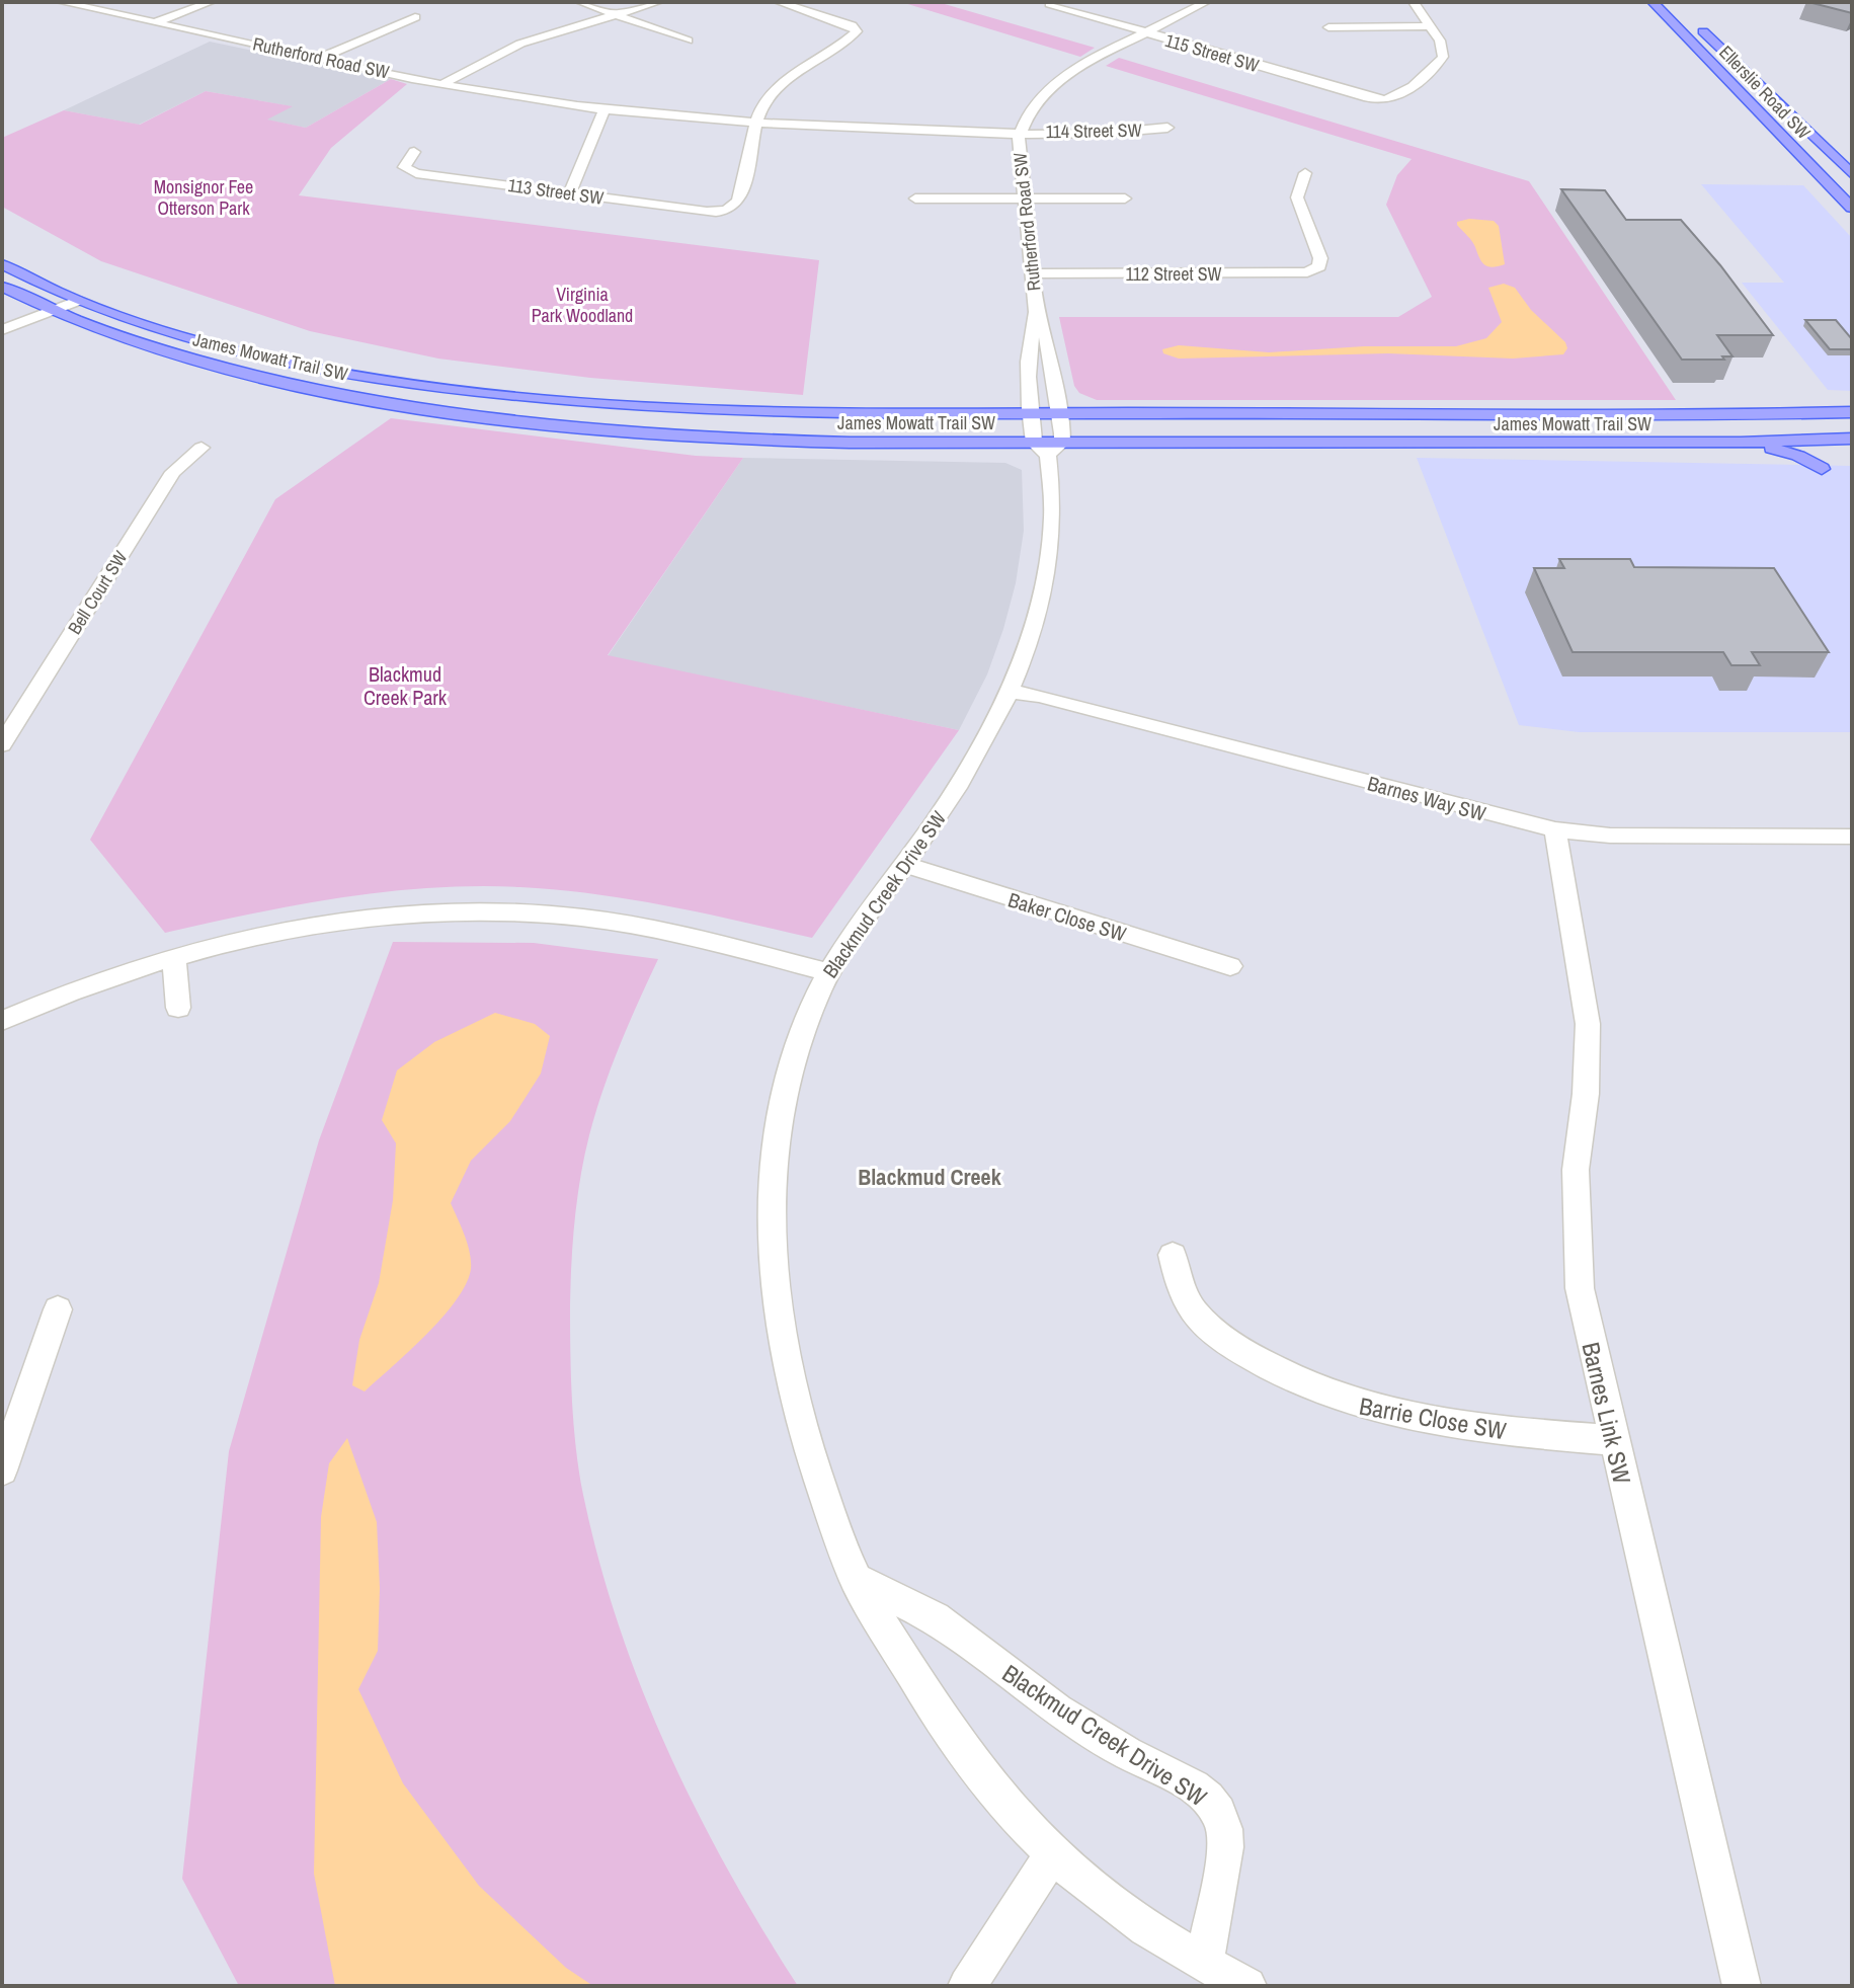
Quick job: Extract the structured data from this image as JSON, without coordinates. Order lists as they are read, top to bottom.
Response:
{
  "streets": {
    "main road": ["Ellerslie Road SW", "James Mowatt Trail SW"],
    "street": [
      "115 Street SW",
      "Rutherford Road SW",
      "114 Street SW",
      "113 Street SW",
      "112 Street SW",
      "Bell Court SW",
      "Barnes Way SW",
      "Blackmud Creek Drive SW",
      "Baker Close SW",
      "Barnes Link SW",
      "Barrie Close SW"
    ]
  },
  "crossings": [
    ["115 Street SW", "Rutherford Road SW"],
    ["Rutherford Road SW", "114 Street SW"],
    ["Rutherford Road SW", "113 Street SW"],
    ["Rutherford Road SW", "112 Street SW"],
    ["Rutherford Road SW", "James Mowatt Trail SW"],
    ["Rutherford Road SW", "Blackmud Creek Drive SW"],
    ["James Mowatt Trail SW", "Blackmud Creek Drive SW"],
    ["Barnes Way SW", "Blackmud Creek Drive SW"],
    ["Barnes Way SW", "Barnes Link SW"],
    ["Blackmud Creek Drive SW", "Baker Close SW"],
    ["Barnes Link SW", "Barrie Close SW"]
  ],
  "districts": ["Blackmud Creek"],
  "parks": ["Monsignor Fee Otterson Park", "Virginia Park Woodland", "Blackmud Creek Park"]
}
